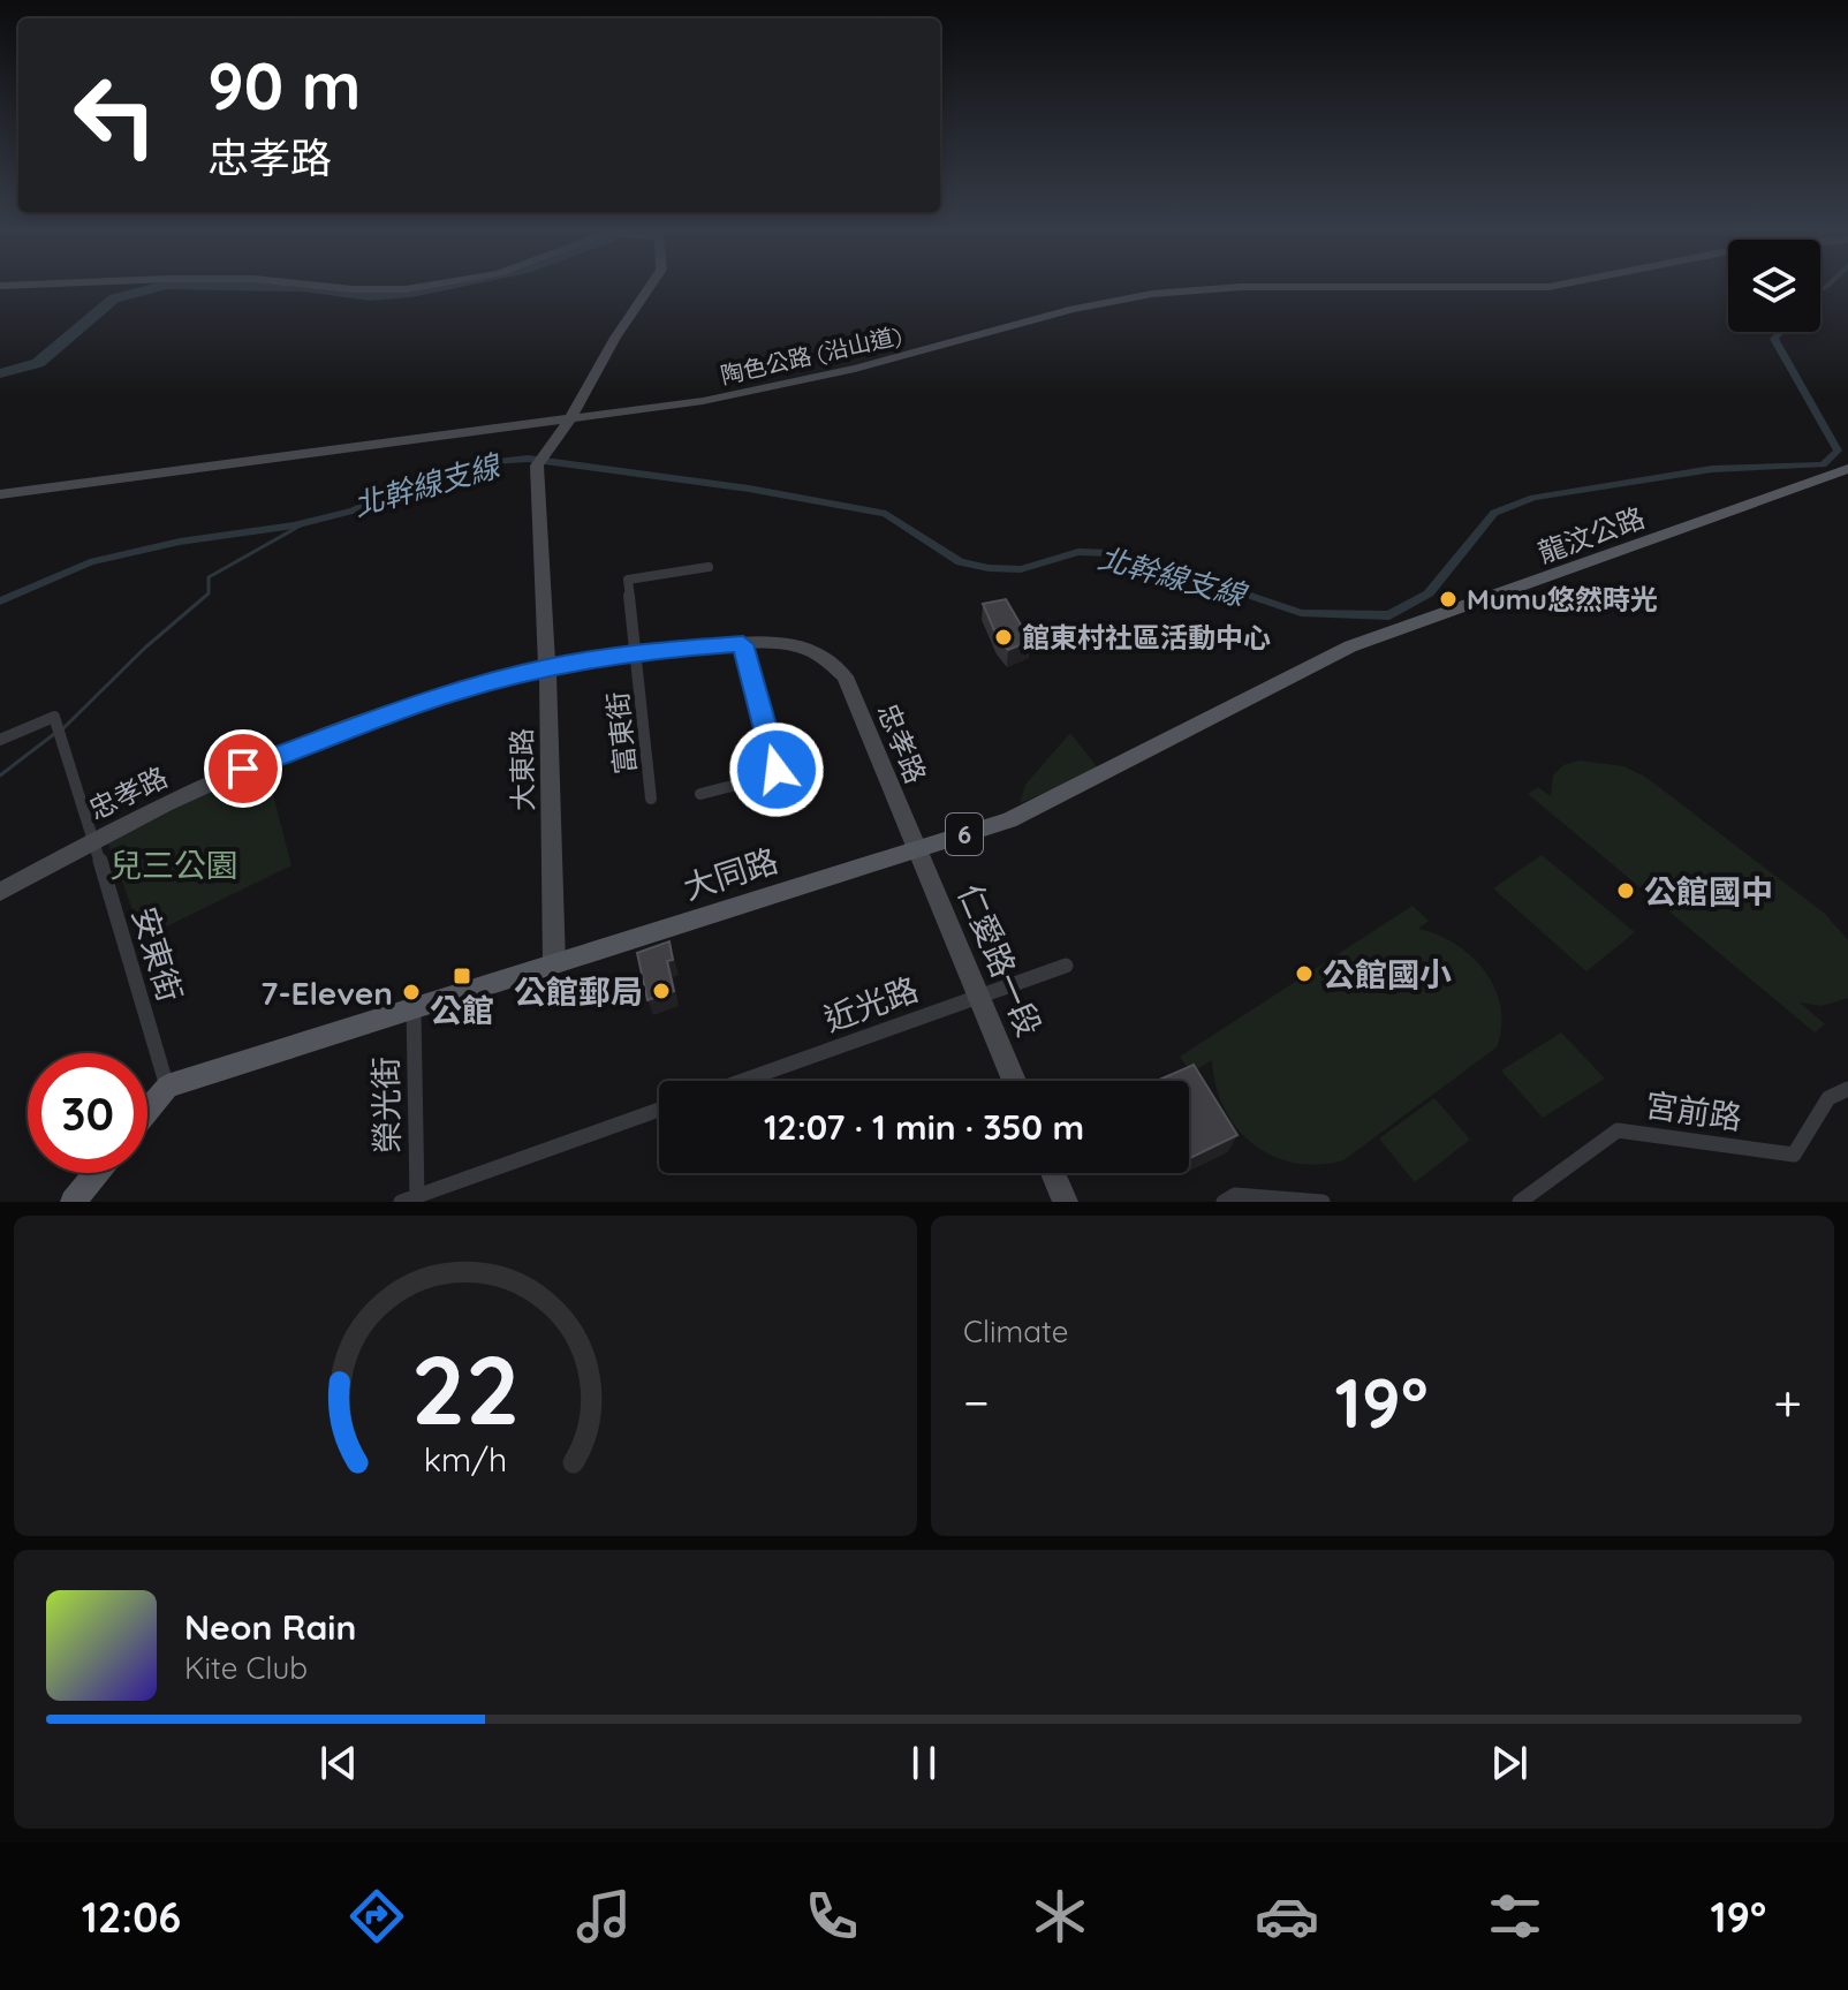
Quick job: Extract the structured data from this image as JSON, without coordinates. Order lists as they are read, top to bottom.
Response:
{
  "streets": {
    "main road": ["龍汶公路", "6", "大同路"],
    "street": [
      "陶色公路 (沿山道)",
      "富東街",
      "忠孝路",
      "大東路",
      "安東街",
      "仁愛路一段",
      "近光路",
      "榮光街",
      "宮前路"
    ]
  },
  "crossings": [
    ["陶色公路 (沿山道)", "大東路"],
    ["龍汶公路", "大同路"],
    ["富東街", "忠孝路"],
    ["忠孝路", "大東路"],
    ["忠孝路", "大同路"],
    ["忠孝路", "安東街"],
    ["忠孝路", "仁愛路一段"],
    ["大東路", "大同路"],
    ["大同路", "安東街"],
    ["大同路", "仁愛路一段"],
    ["大同路", "榮光街"],
    ["仁愛路一段", "近光路"]
  ],
  "water": ["北幹線支線"],
  "parks": ["兒三公園"],
  "places": {
    "other": [
      "Mumu悠然時光",
      "館東村社區活動中心",
      "公館國中",
      "公館國小",
      "公館郵局",
      "7-Eleven"
    ],
    "transit": ["公館"]
  },
  "page": {
    "turn": ["90 m", "忠孝路"],
    "limit": "30",
    "trip": "12:07 · 1 min · 350 m",
    "tile": "Climate",
    "heat": ["−", "19°", "+"],
    "song": ["Neon Rain", "Kite Club"],
    "tabs": ["12:06", "19°"],
    "gauge": ["22", "km/h"]
  }
}
